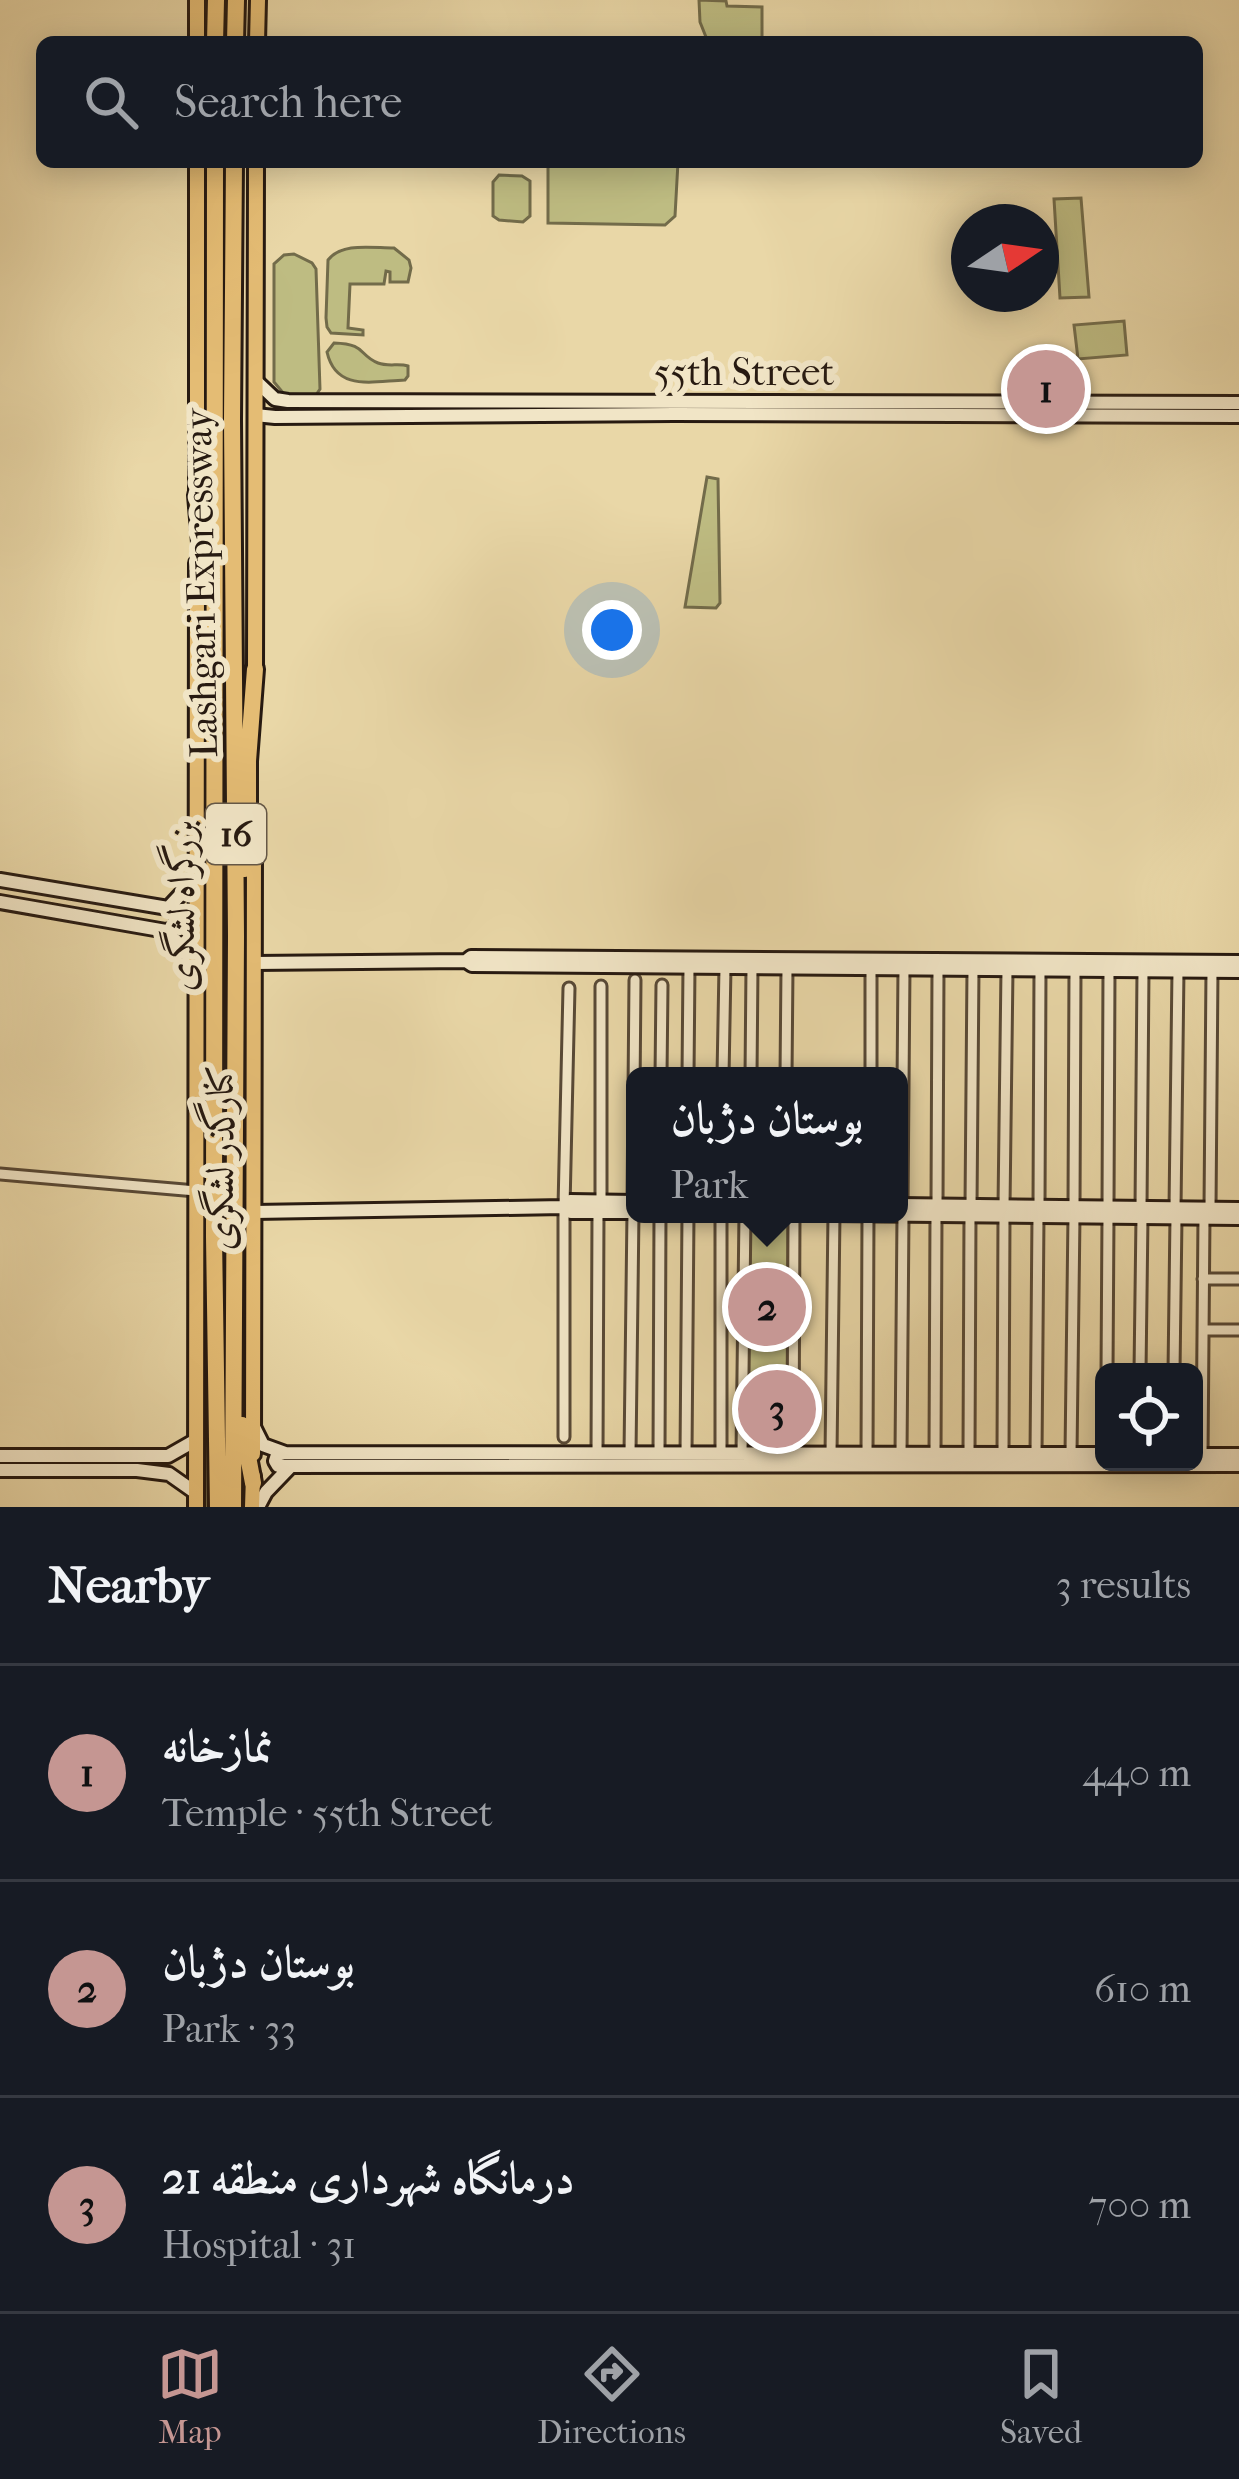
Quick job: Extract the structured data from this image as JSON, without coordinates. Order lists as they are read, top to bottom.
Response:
{
  "streets": {
    "highway": ["Lashgari Expressway", "16", "بزرگراه لشگری"],
    "main road": ["کنارگذر لشگری"],
    "street": ["55th Street"]
  },
  "crossings": [
    ["55th Street", "کنارگذر لشگری"]
  ],
  "north": "right",
  "page": {
    "search": "Search here",
    "pins": ["1", "2", "3"],
    "popup": ["بوستان دژبان", "Park"],
    "heading": ["Nearby", "3 results"],
    "list": [
      {
        "mark": "1",
        "name": "نمازخانه",
        "note": "Temple · 55th Street",
        "value": "440 m"
      },
      {
        "mark": "2",
        "name": "بوستان دژبان",
        "note": "Park · 33",
        "value": "610 m"
      },
      {
        "mark": "3",
        "name": "درمانگاه شهرداری منطقه 21",
        "note": "Hospital · 31",
        "value": "700 m"
      }
    ],
    "nav": ["Map", "Directions", "Saved"]
  }
}
